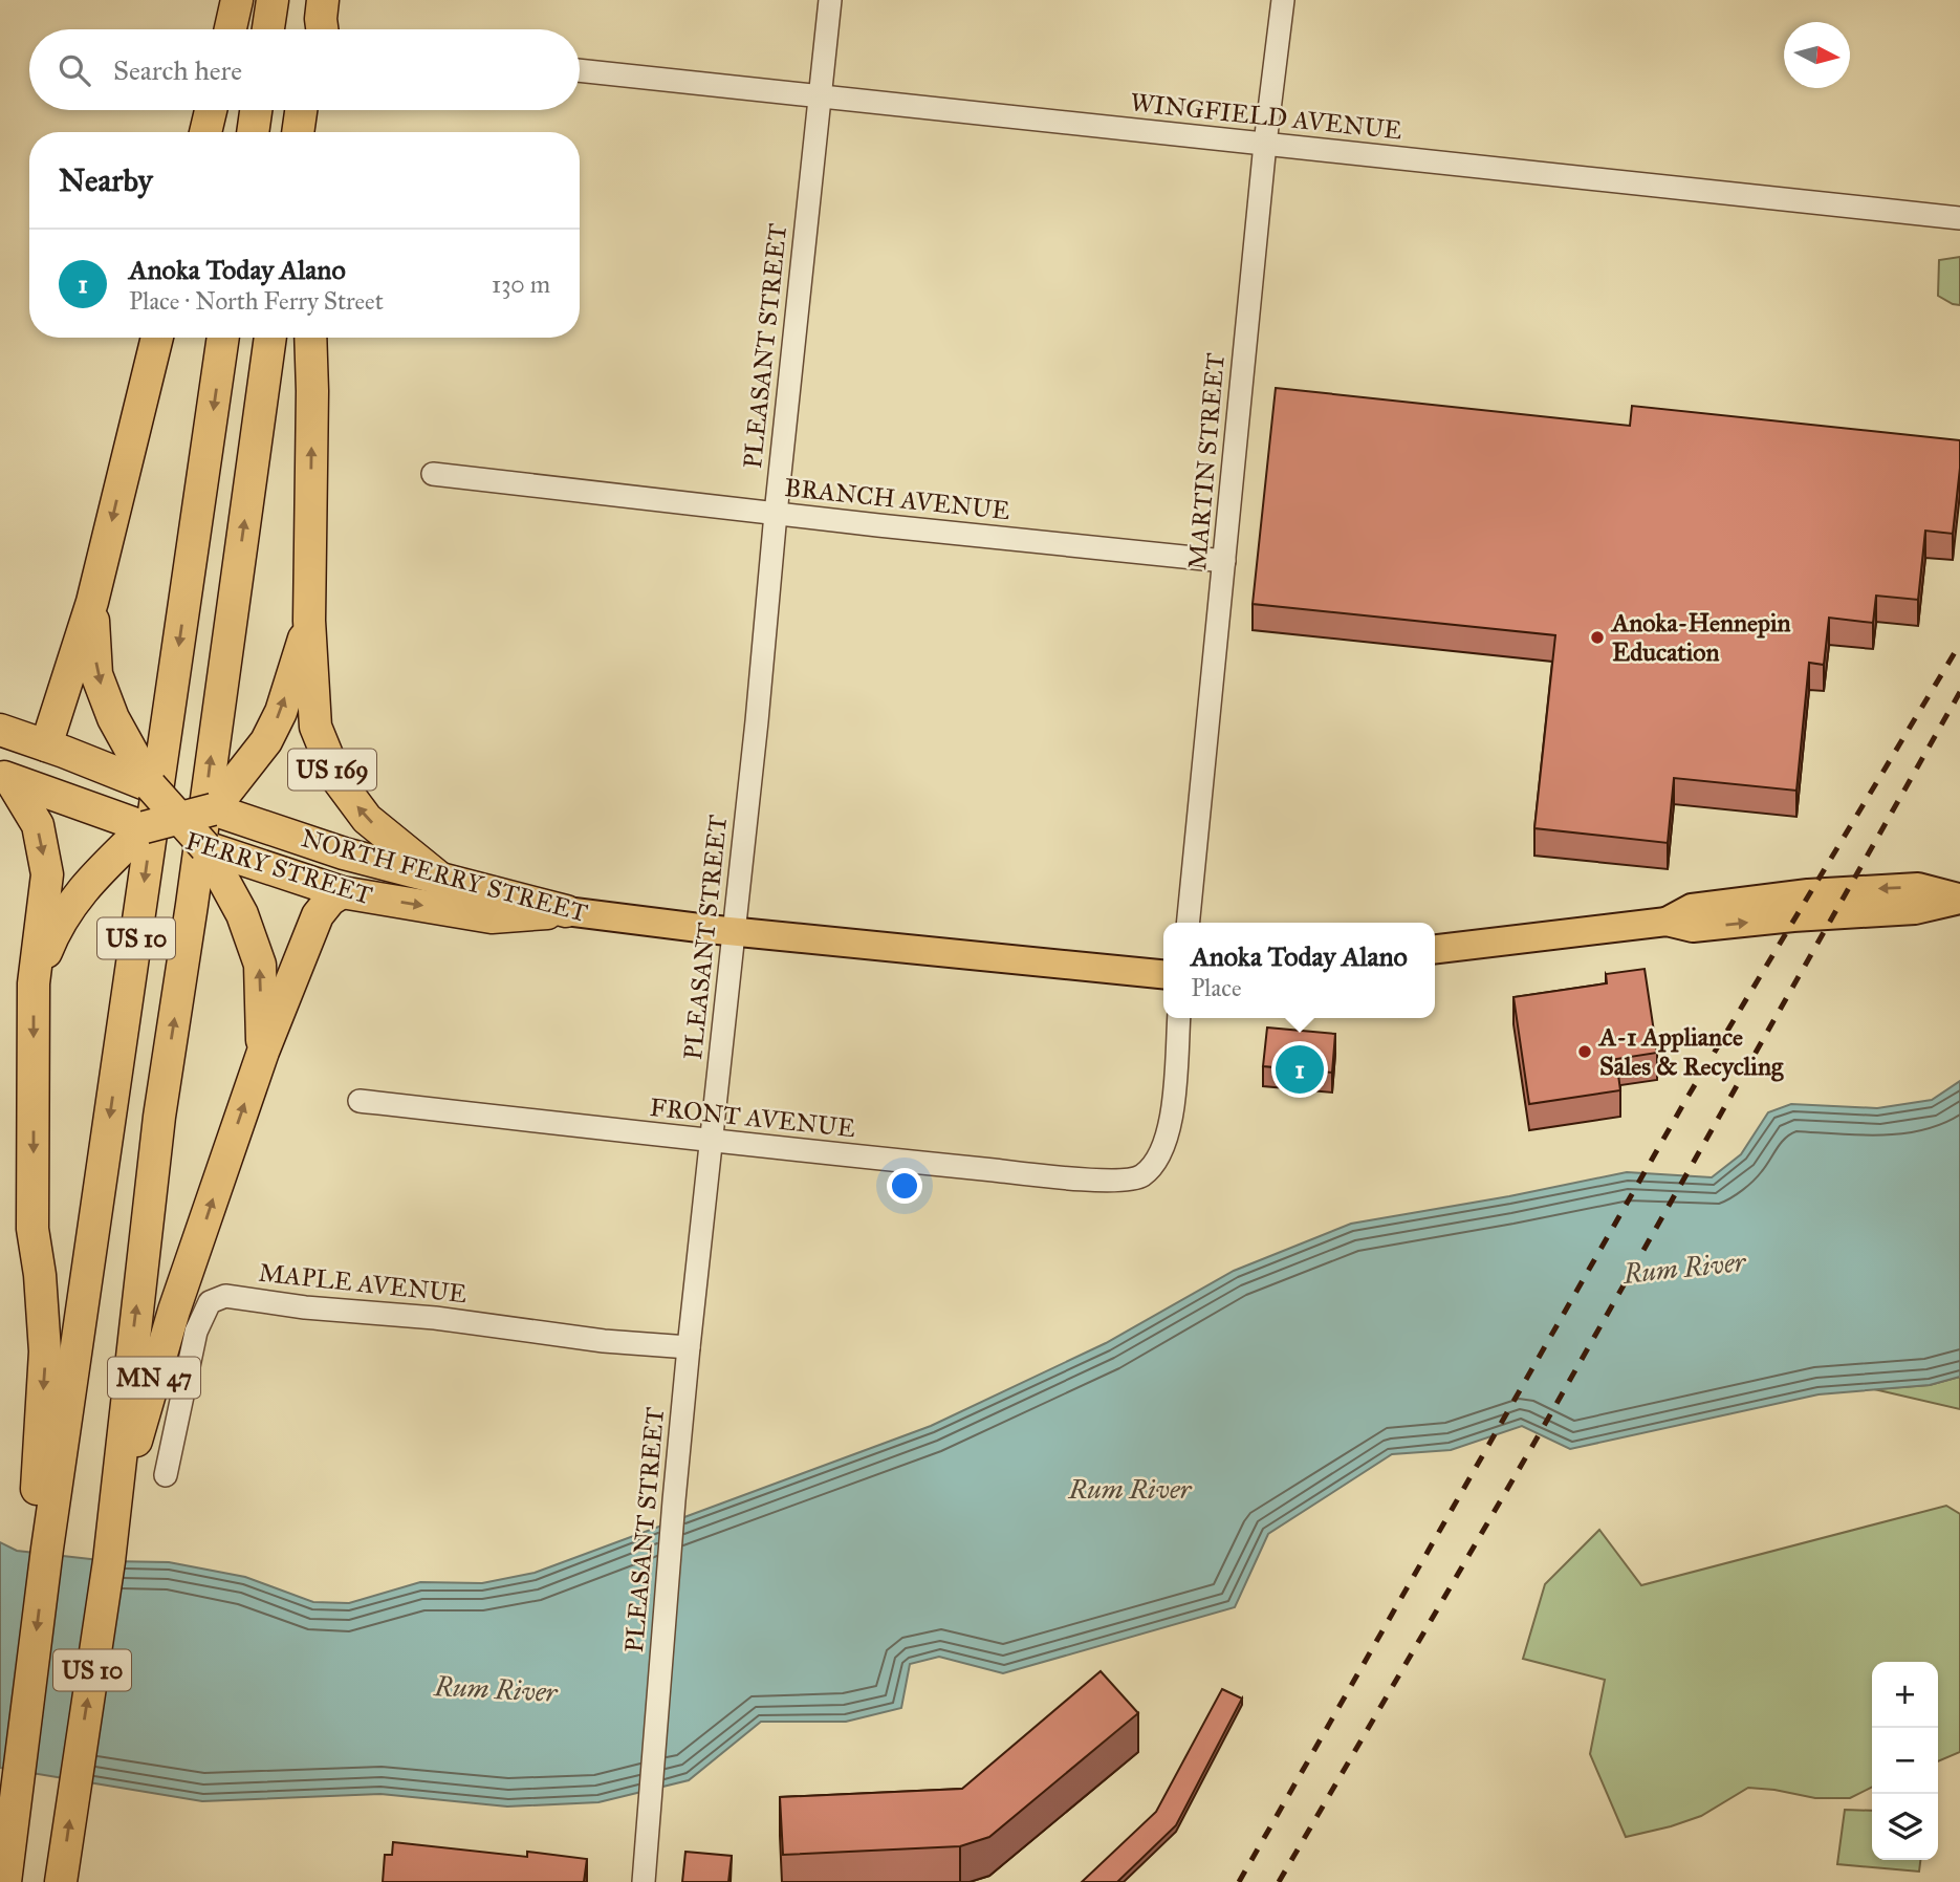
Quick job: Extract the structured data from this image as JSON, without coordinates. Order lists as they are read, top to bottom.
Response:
{
  "streets": {
    "highway": [
      "US 169",
      "FERRY STREET",
      "NORTH FERRY STREET",
      "US 10",
      "MN 47"
    ],
    "street": [
      "WINGFIELD AVENUE",
      "PLEASANT STREET",
      "MARTIN STREET",
      "BRANCH AVENUE",
      "FRONT AVENUE",
      "MAPLE AVENUE"
    ]
  },
  "crossings": [
    ["WINGFIELD AVENUE", "PLEASANT STREET"],
    ["WINGFIELD AVENUE", "MARTIN STREET"],
    ["PLEASANT STREET", "BRANCH AVENUE"],
    ["PLEASANT STREET", "NORTH FERRY STREET"],
    ["PLEASANT STREET", "FRONT AVENUE"],
    ["PLEASANT STREET", "MAPLE AVENUE"],
    ["MARTIN STREET", "BRANCH AVENUE"],
    ["US 169", "NORTH FERRY STREET"],
    ["FERRY STREET", "NORTH FERRY STREET"],
    ["FERRY STREET", "MN 47"],
    ["US 10", "MN 47"]
  ],
  "one_way": ["FERRY STREET"],
  "water": ["Rum River"],
  "places": ["Anoka-Hennepin Education", "A-1 Appliance Sales & Recycling"],
  "north": "right",
  "page": {
    "search": "Search here",
    "heading": "Nearby",
    "list": [
      {
        "mark": "1",
        "name": "Anoka Today Alano",
        "note": "Place · North Ferry Street",
        "value": "130 m"
      }
    ],
    "popup": ["Anoka Today Alano", "Place"],
    "pins": "1",
    "map_buttons": ["+", "−"]
  }
}
